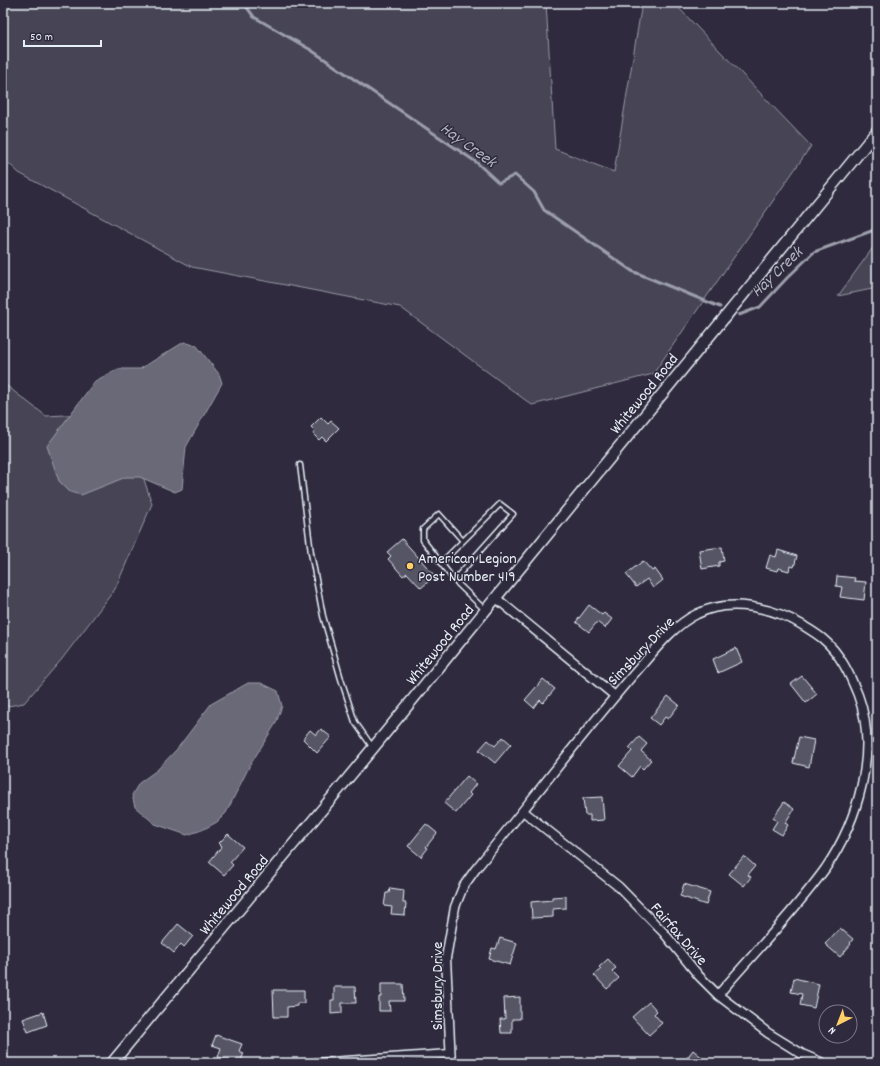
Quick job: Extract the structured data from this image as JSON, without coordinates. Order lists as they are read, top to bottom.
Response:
{
  "streets": {
    "street": ["Whitewood Road", "Simsbury Drive", "Fairfax Drive"]
  },
  "crossings": [
    ["Simsbury Drive", "Fairfax Drive"]
  ],
  "water": ["Hay Creek"],
  "places": ["American Legion Post Number 419"],
  "scale_bar": "50 m",
  "north": "bottom left"
}
